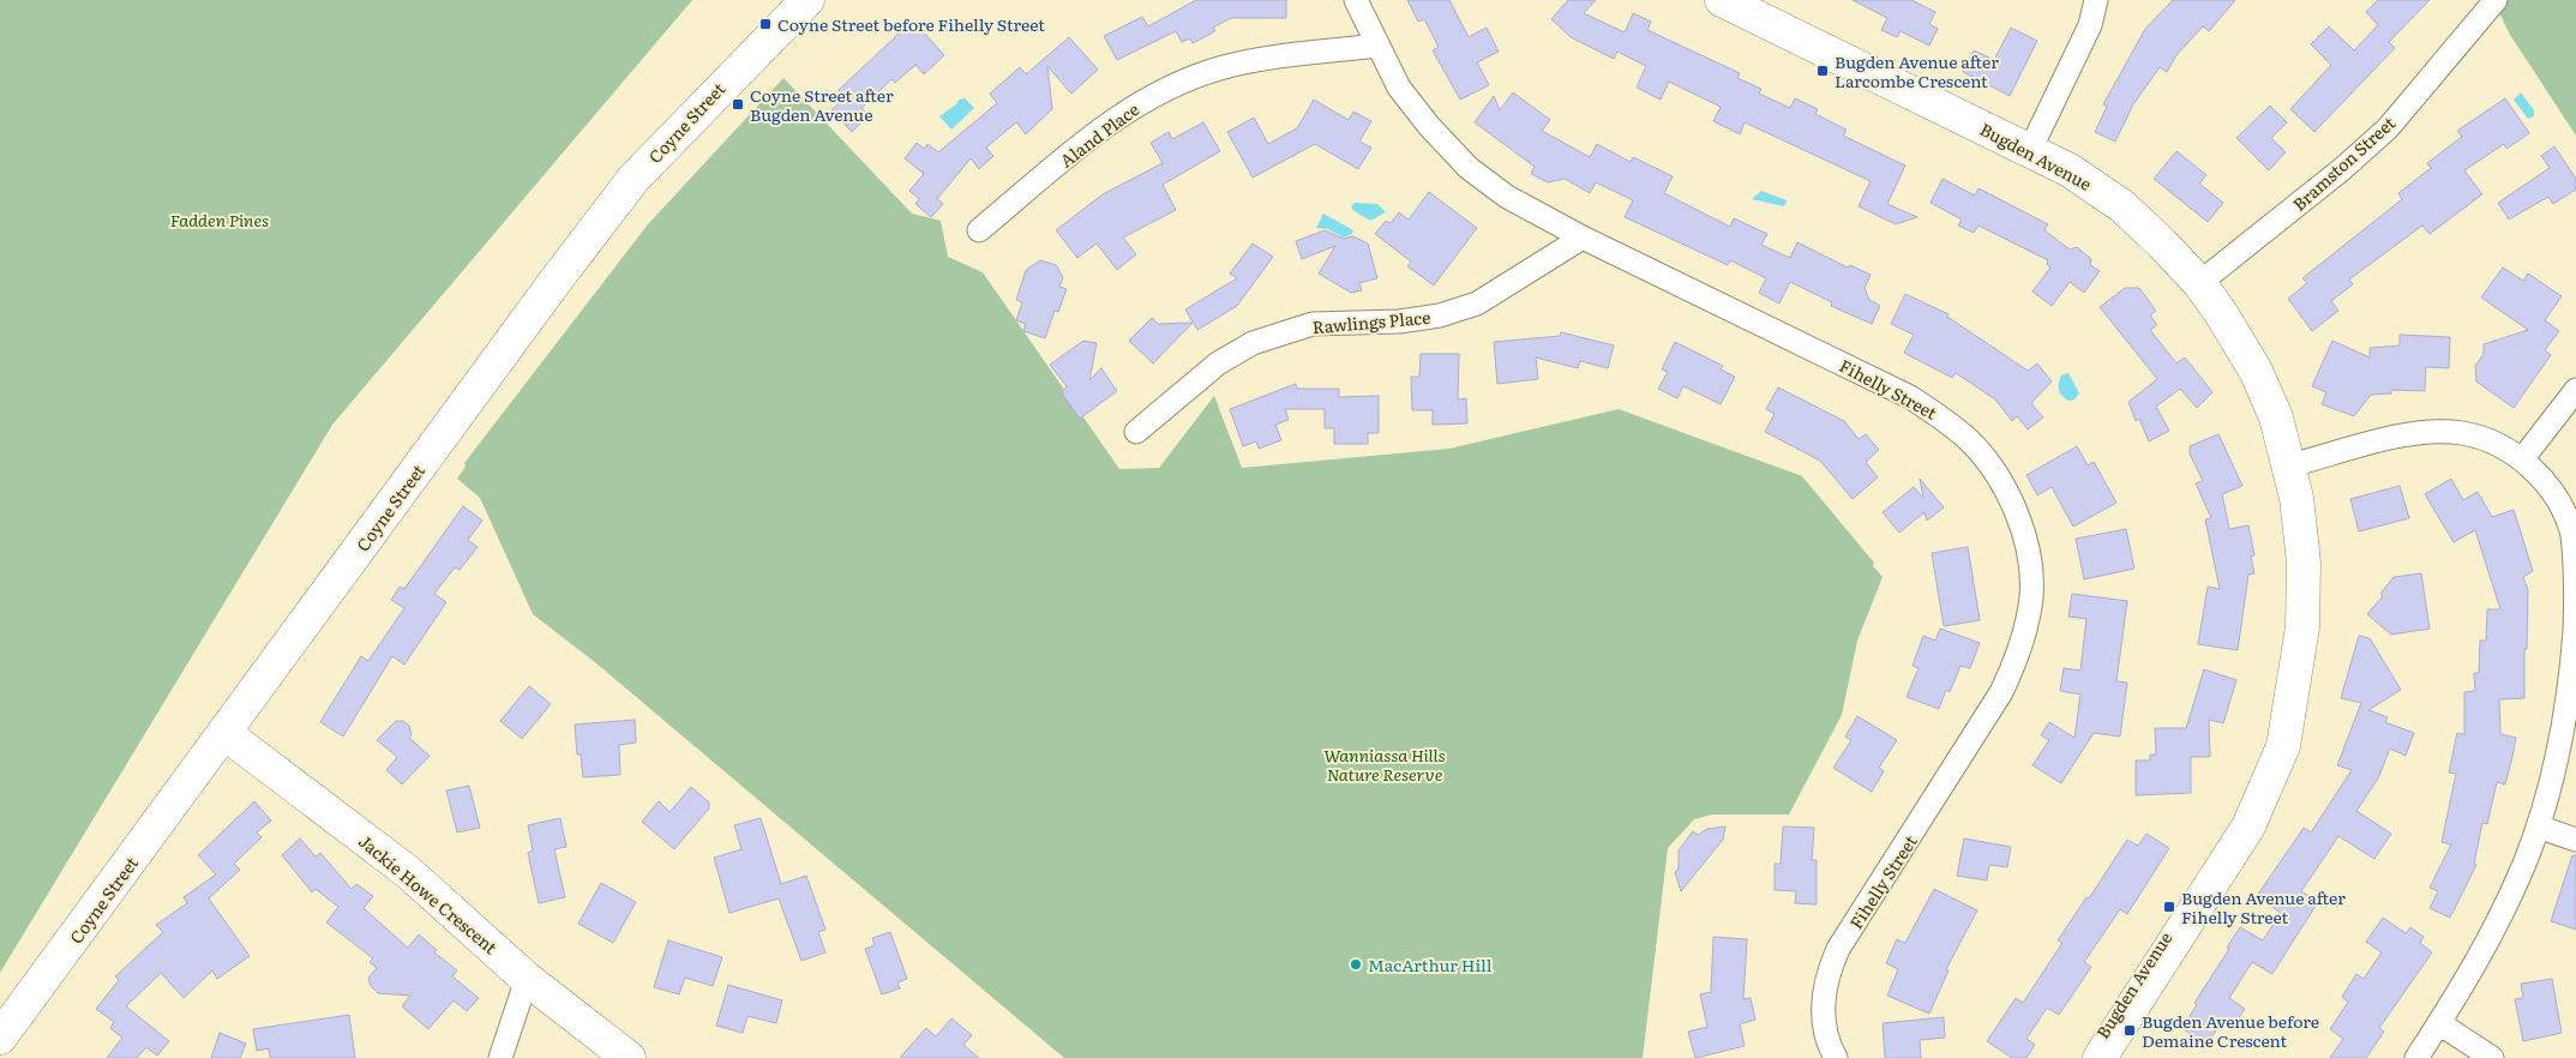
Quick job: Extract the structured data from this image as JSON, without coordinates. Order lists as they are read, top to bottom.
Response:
{
  "streets": {
    "street": [
      "Coyne Street",
      "Aland Place",
      "Bugden Avenue",
      "Bramston Street",
      "Rawlings Place",
      "Fihelly Street",
      "Jackie Howe Crescent"
    ]
  },
  "crossings": [
    ["Coyne Street", "Jackie Howe Crescent"],
    ["Aland Place", "Fihelly Street"],
    ["Bugden Avenue", "Bramston Street"],
    ["Rawlings Place", "Fihelly Street"]
  ],
  "parks": ["Fadden Pines", "Wanniassa Hills Nature Reserve"],
  "places": {
    "transit": [
      "Coyne Street before Fihelly Street",
      "Bugden Avenue after Larcombe Crescent",
      "Coyne Street after Bugden Avenue",
      "Bugden Avenue after Fihelly Street",
      "Bugden Avenue before Demaine Crescent"
    ],
    "other": ["MacArthur Hill"]
  }
}
